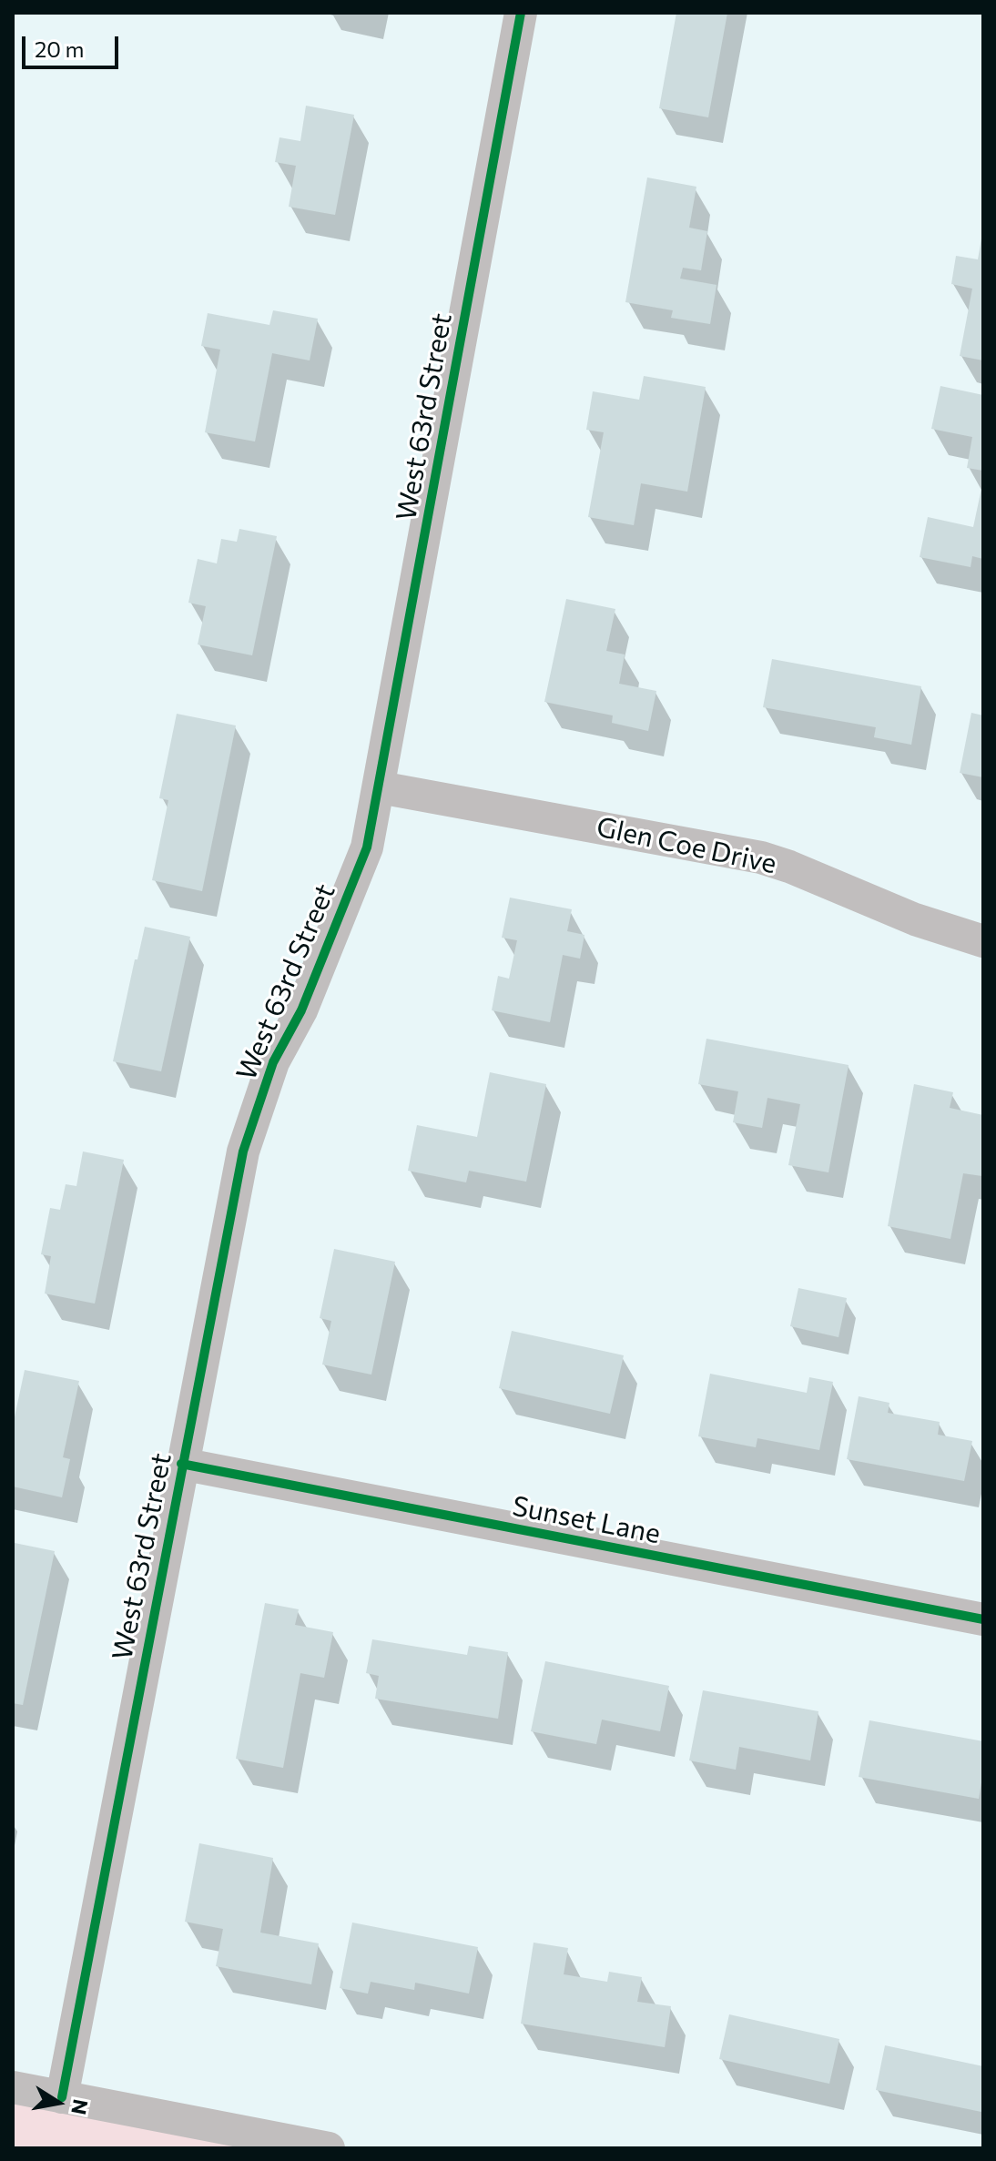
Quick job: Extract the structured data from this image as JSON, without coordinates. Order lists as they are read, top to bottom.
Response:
{
  "streets": {
    "street": ["West 63rd Street", "Glen Coe Drive", "Sunset Lane"]
  },
  "crossings": [
    ["West 63rd Street", "Glen Coe Drive"],
    ["West 63rd Street", "Sunset Lane"]
  ],
  "scale_bar": "20 m",
  "north": "right"
}
